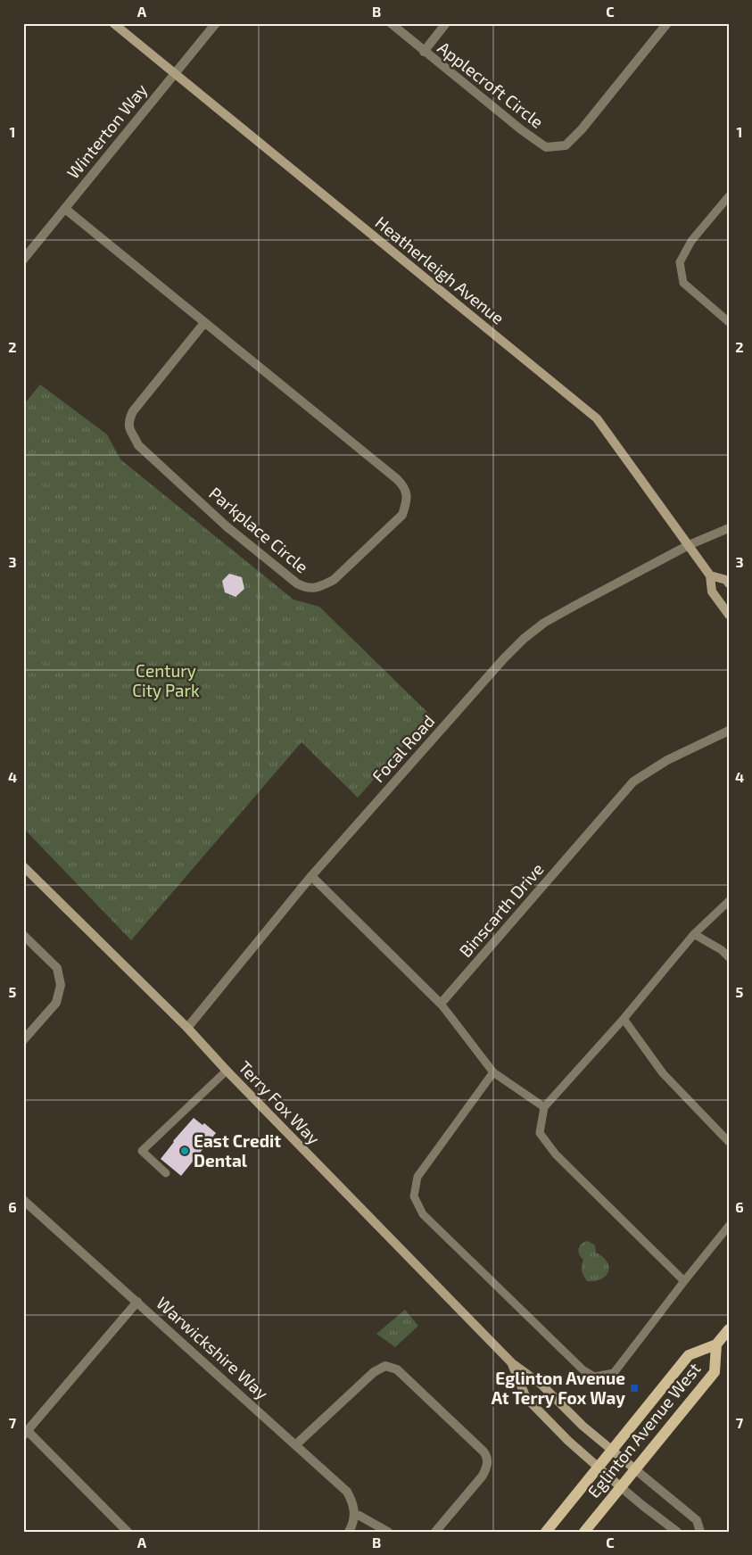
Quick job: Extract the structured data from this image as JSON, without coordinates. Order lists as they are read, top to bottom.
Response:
{
  "streets": {
    "main road": ["Eglinton Avenue West"],
    "street": [
      "Applecroft Circle",
      "Winterton Way",
      "Heatherleigh Avenue",
      "Parkplace Circle",
      "Focal Road",
      "Binscarth Drive",
      "Terry Fox Way",
      "Warwickshire Way"
    ]
  },
  "crossings": [
    ["Winterton Way", "Heatherleigh Avenue"],
    ["Winterton Way", "Parkplace Circle"],
    ["Heatherleigh Avenue", "Focal Road"],
    ["Focal Road", "Terry Fox Way"],
    ["Terry Fox Way", "Eglinton Avenue West"]
  ],
  "parks": ["Century City Park"],
  "places": {
    "other": ["East Credit Dental"],
    "transit": ["Eglinton Avenue At Terry Fox Way"]
  },
  "grid": {
    "columns": ["A", "B", "C"],
    "rows": [
      "1",
      "2",
      "3",
      "4",
      "5",
      "6",
      "7"
    ]
  }
}
